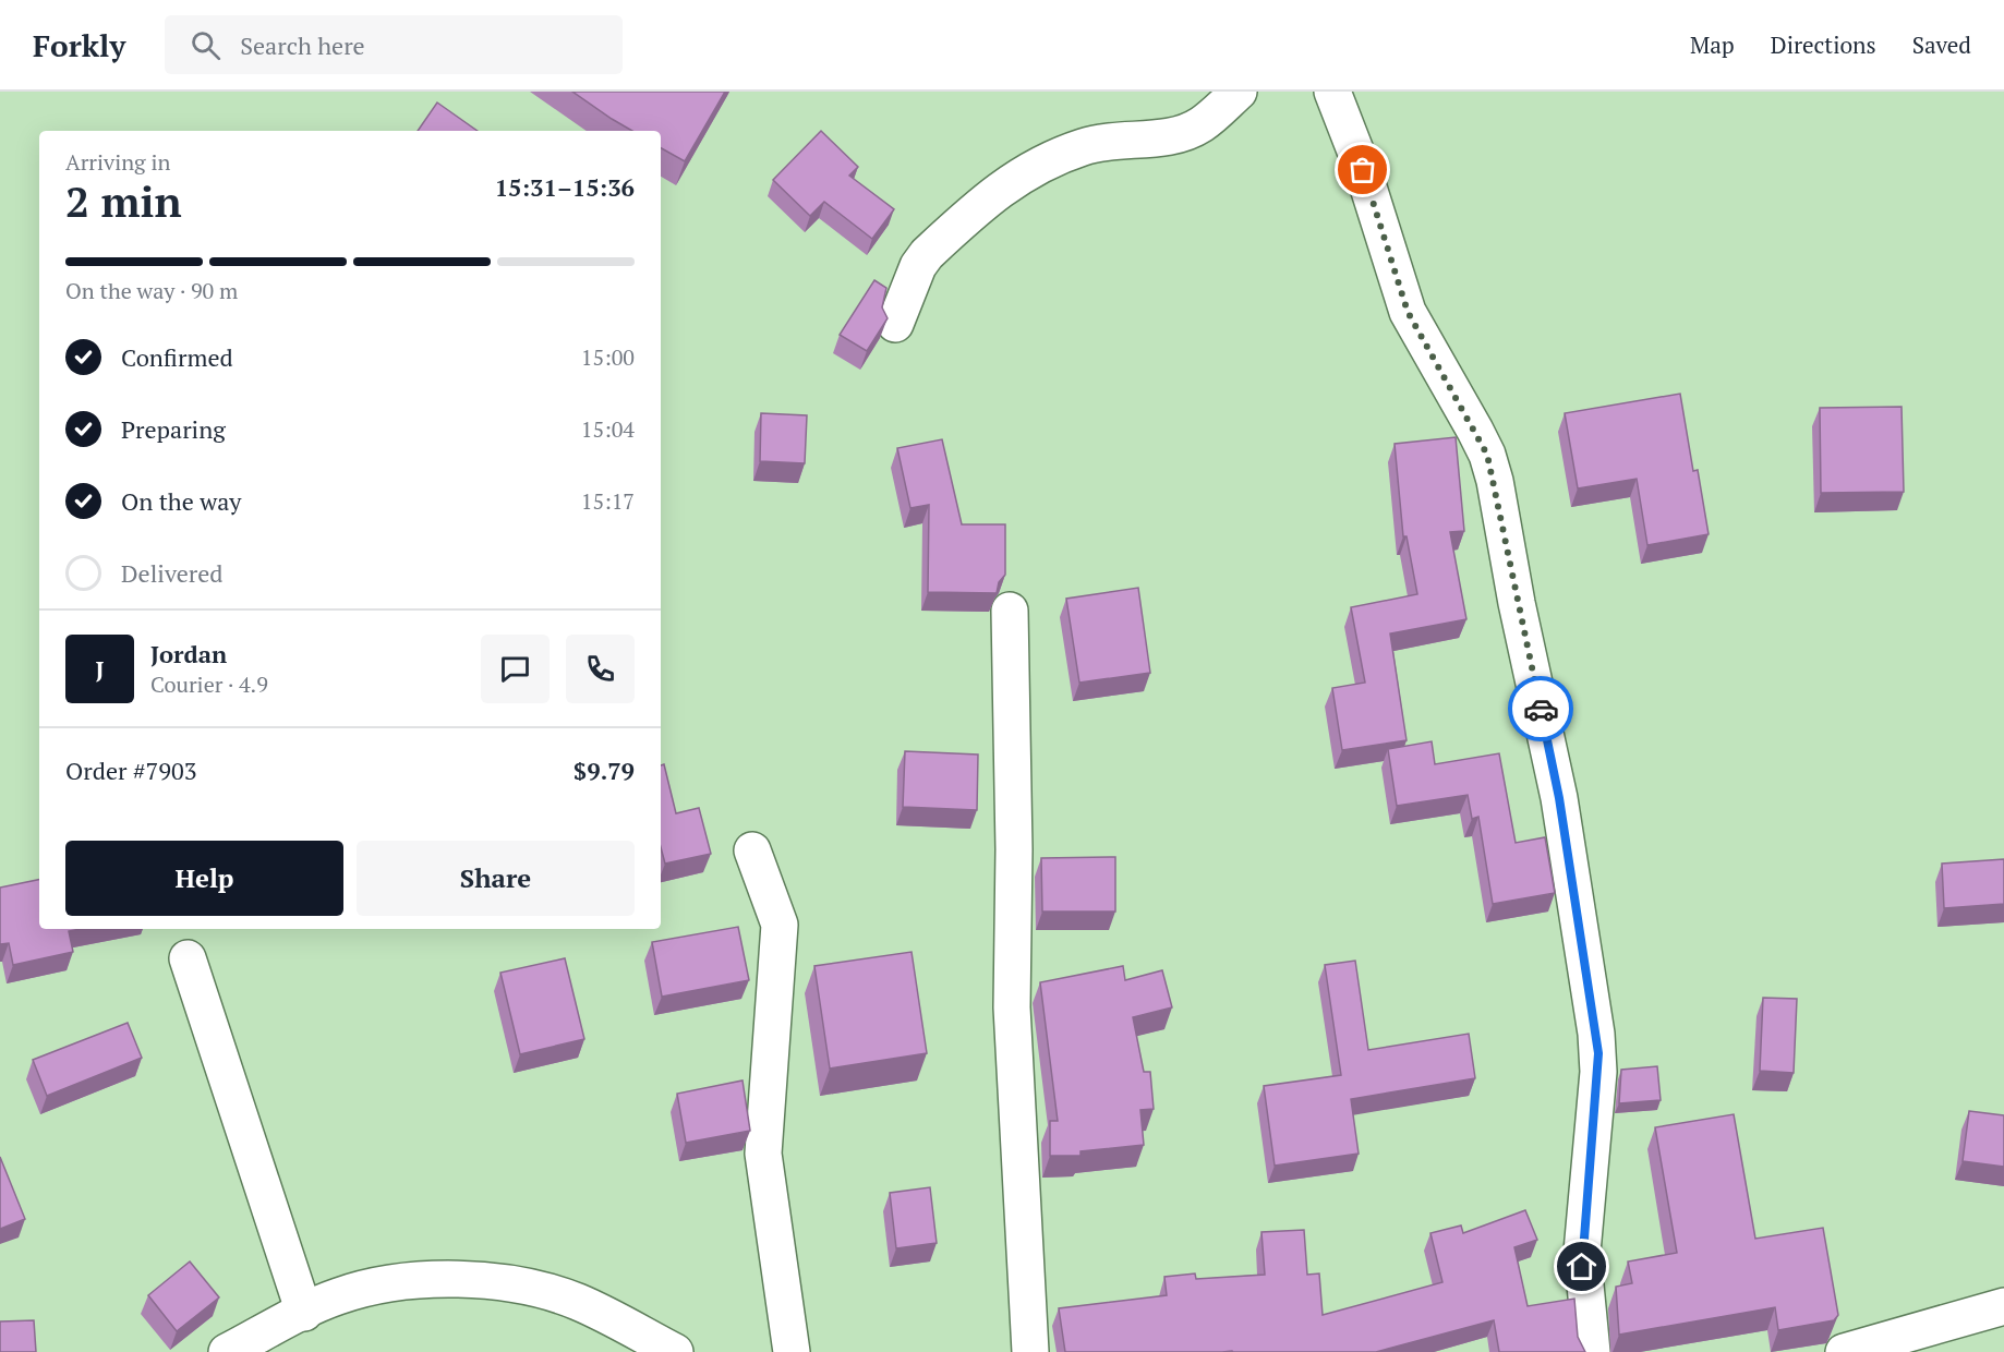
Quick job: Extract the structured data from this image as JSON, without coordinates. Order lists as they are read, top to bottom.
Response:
{
  "page": {
    "header": "Forkly",
    "search": "Search here",
    "nav": ["Map", "Directions", "Saved"],
    "heading": ["2 min", "Arriving in", "15:31–15:36"],
    "panel": [
      "Jordan",
      "Courier · 4.9",
      "Order #7903",
      "$9.79"
    ],
    "bar": "On the way · 90 m",
    "list": [
      ["Confirmed", "15:00"],
      ["Preparing", "15:04"],
      ["On the way", "15:17"],
      "Delivered"
    ],
    "round": "J",
    "buttons": ["Help", "Share"]
  }
}
